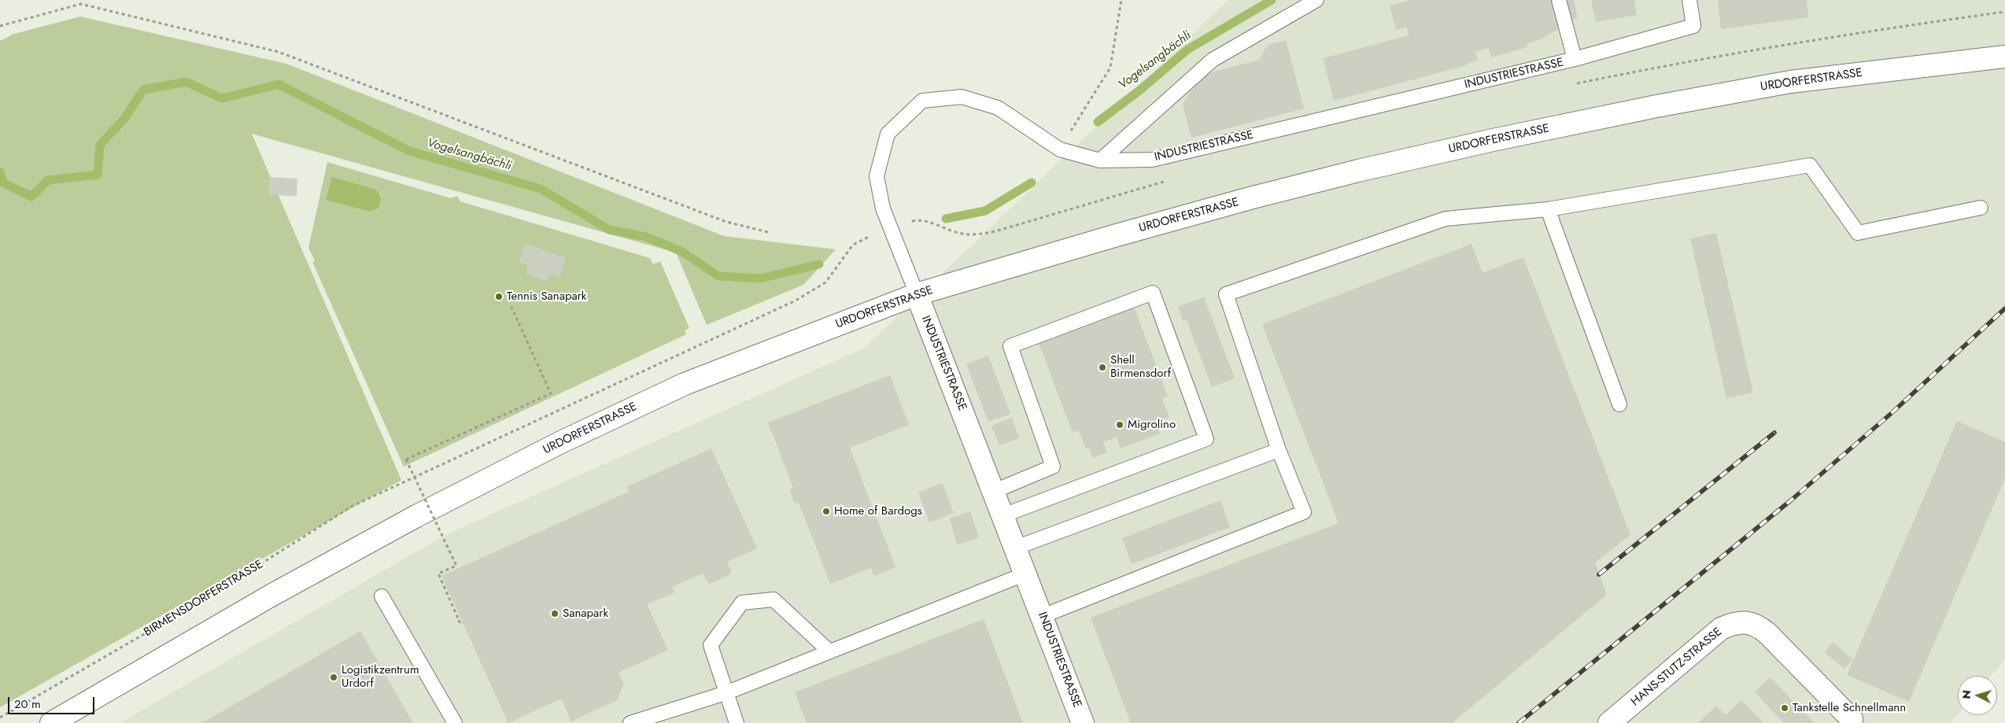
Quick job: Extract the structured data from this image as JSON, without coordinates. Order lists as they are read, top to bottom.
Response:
{
  "streets": {
    "main road": ["INDUSTRIESTRASSE", "URDORFERSTRASSE", "HANS-STUTZ-STRASSE"],
    "path": ["BIRMENSDORFERSTRASSE"]
  },
  "crossings": [
    ["INDUSTRIESTRASSE", "URDORFERSTRASSE"]
  ],
  "water": ["Vogelsangbächli"],
  "places": [
    "Tennis Sanapark",
    "Shell Birmensdorf",
    "Migrolino",
    "Home of Bardogs",
    "Sanapark",
    "Logistikzentrum Urdorf",
    "Tankstelle Schnellmann"
  ],
  "scale_bar": "20 m",
  "north": "left"
}
